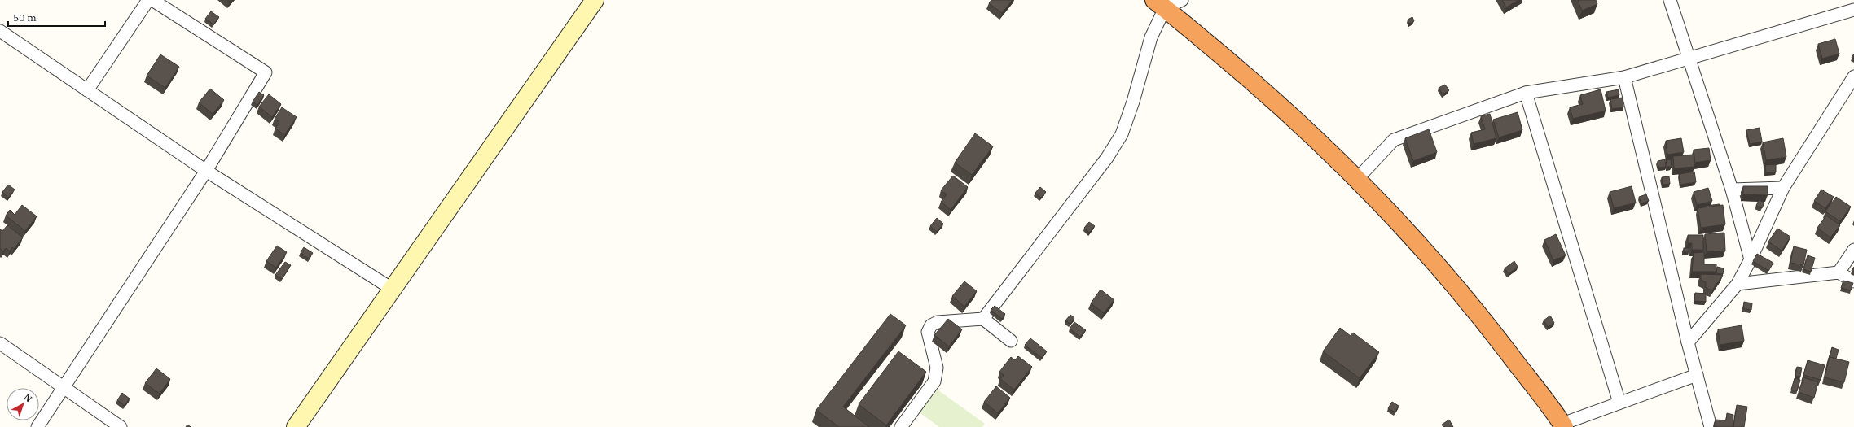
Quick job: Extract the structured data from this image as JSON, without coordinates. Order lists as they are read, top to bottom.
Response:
{
  "scale_bar": "50 m",
  "north": "top right"
}
